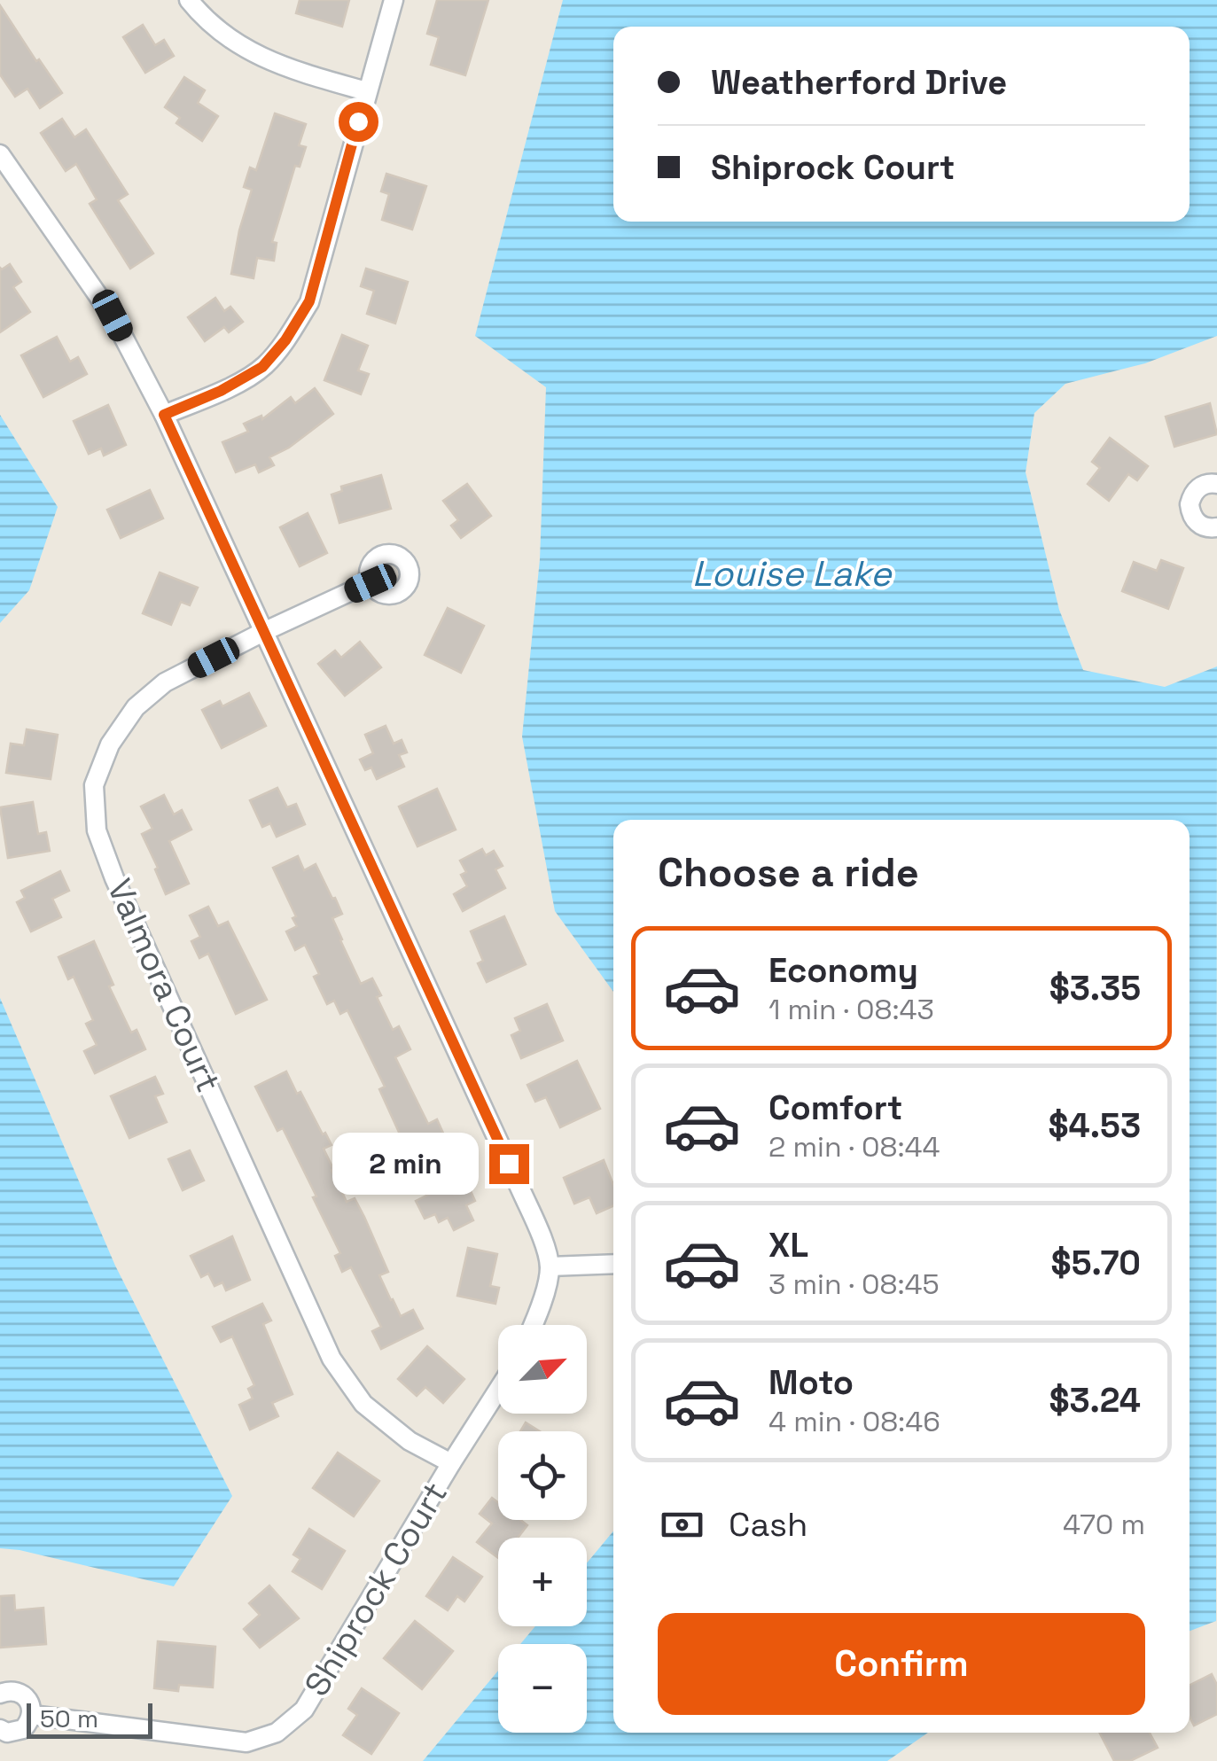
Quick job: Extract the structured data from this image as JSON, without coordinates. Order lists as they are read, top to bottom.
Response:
{
  "streets": {
    "street": ["Valmora Court", "Shiprock Court"]
  },
  "crossings": [
    ["Valmora Court", "Shiprock Court"]
  ],
  "water": ["Louise Lake"],
  "scale_bar": "50 m",
  "north": "top right",
  "page": {
    "banner": ["Weatherford Drive", "Shiprock Court"],
    "heading": "Choose a ride",
    "list": [
      {
        "name": "Economy",
        "note": "1 min · 08:43",
        "value": "$3.35"
      },
      {
        "name": "Comfort",
        "note": "2 min · 08:44",
        "value": "$4.53"
      },
      {
        "name": "XL",
        "note": "3 min · 08:45",
        "value": "$5.70"
      },
      {
        "name": "Moto",
        "note": "4 min · 08:46",
        "value": "$3.24"
      }
    ],
    "bubble": "2 min",
    "map_buttons": ["+", "−"],
    "pay": ["Cash", "470 m"],
    "buttons": "Confirm",
    "scale": "50 m"
  }
}
